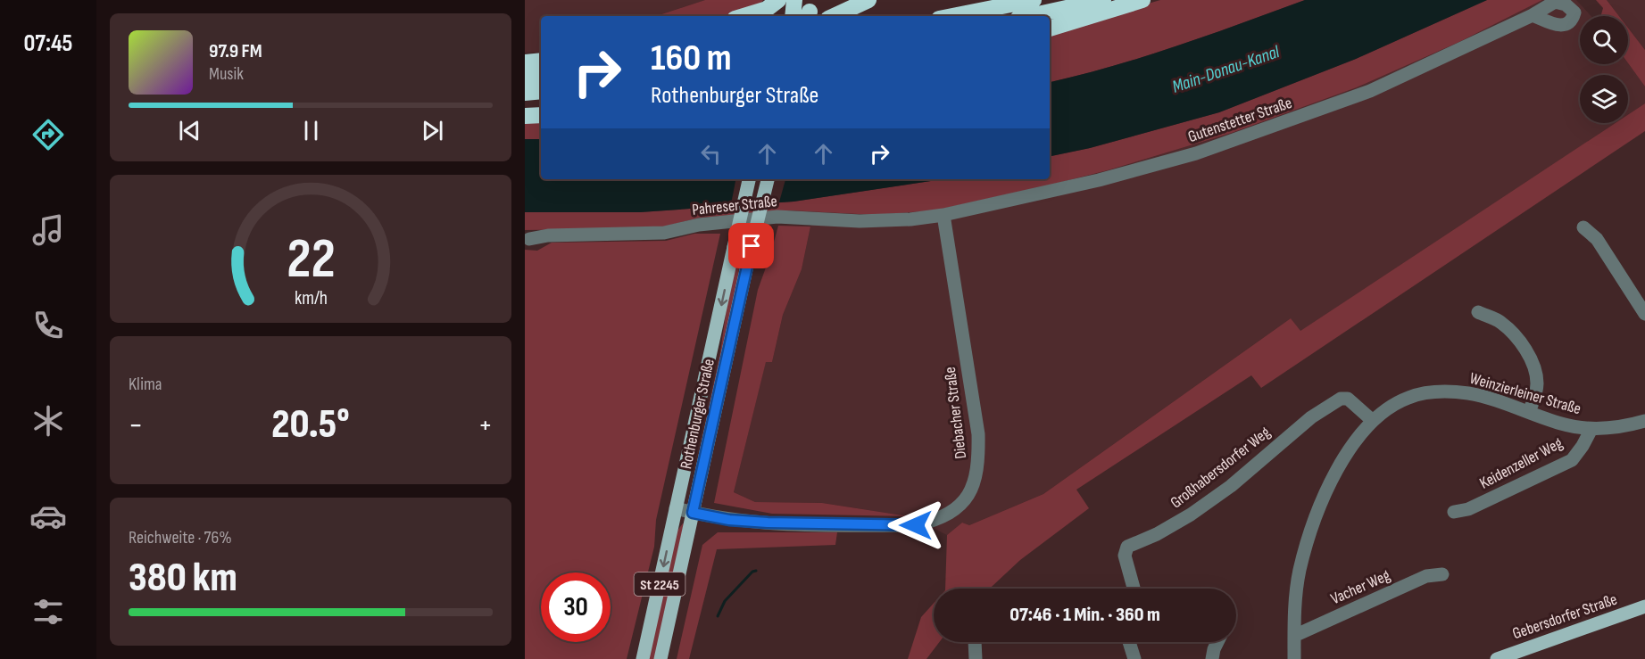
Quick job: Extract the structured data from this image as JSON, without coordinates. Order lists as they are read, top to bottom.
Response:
{
  "streets": {
    "main road": ["Rothenburger Straße", "St 2245", "Gebersdorfer Straße"],
    "street": [
      "Gutenstetter Straße",
      "Pahreser Straße",
      "Weinzierleiner Straße",
      "Diebacher Straße",
      "Keidenzeller Weg",
      "Großhabersdorfer Weg",
      "Vacher Weg"
    ]
  },
  "crossings": [
    ["Gutenstetter Straße", "Pahreser Straße"],
    ["Gutenstetter Straße", "Diebacher Straße"],
    ["Pahreser Straße", "Diebacher Straße"],
    ["Weinzierleiner Straße", "Keidenzeller Weg"],
    ["Weinzierleiner Straße", "Großhabersdorfer Weg"],
    ["Weinzierleiner Straße", "Vacher Weg"],
    ["Diebacher Straße", "Rothenburger Straße"]
  ],
  "water": ["Main-Donau-Kanal"],
  "page": {
    "tabs": "07:45",
    "turn": ["160 m", "Rothenburger Straße"],
    "song": ["97.9 FM", "Musik"],
    "tile": [
      "Klima",
      ["Reichweite · 76%", "380 km"]
    ],
    "heat": ["−", "20.5°", "+"],
    "limit": "30",
    "trip": "07:46 · 1 Min. · 360 m",
    "gauge": ["22", "km/h"]
  }
}
